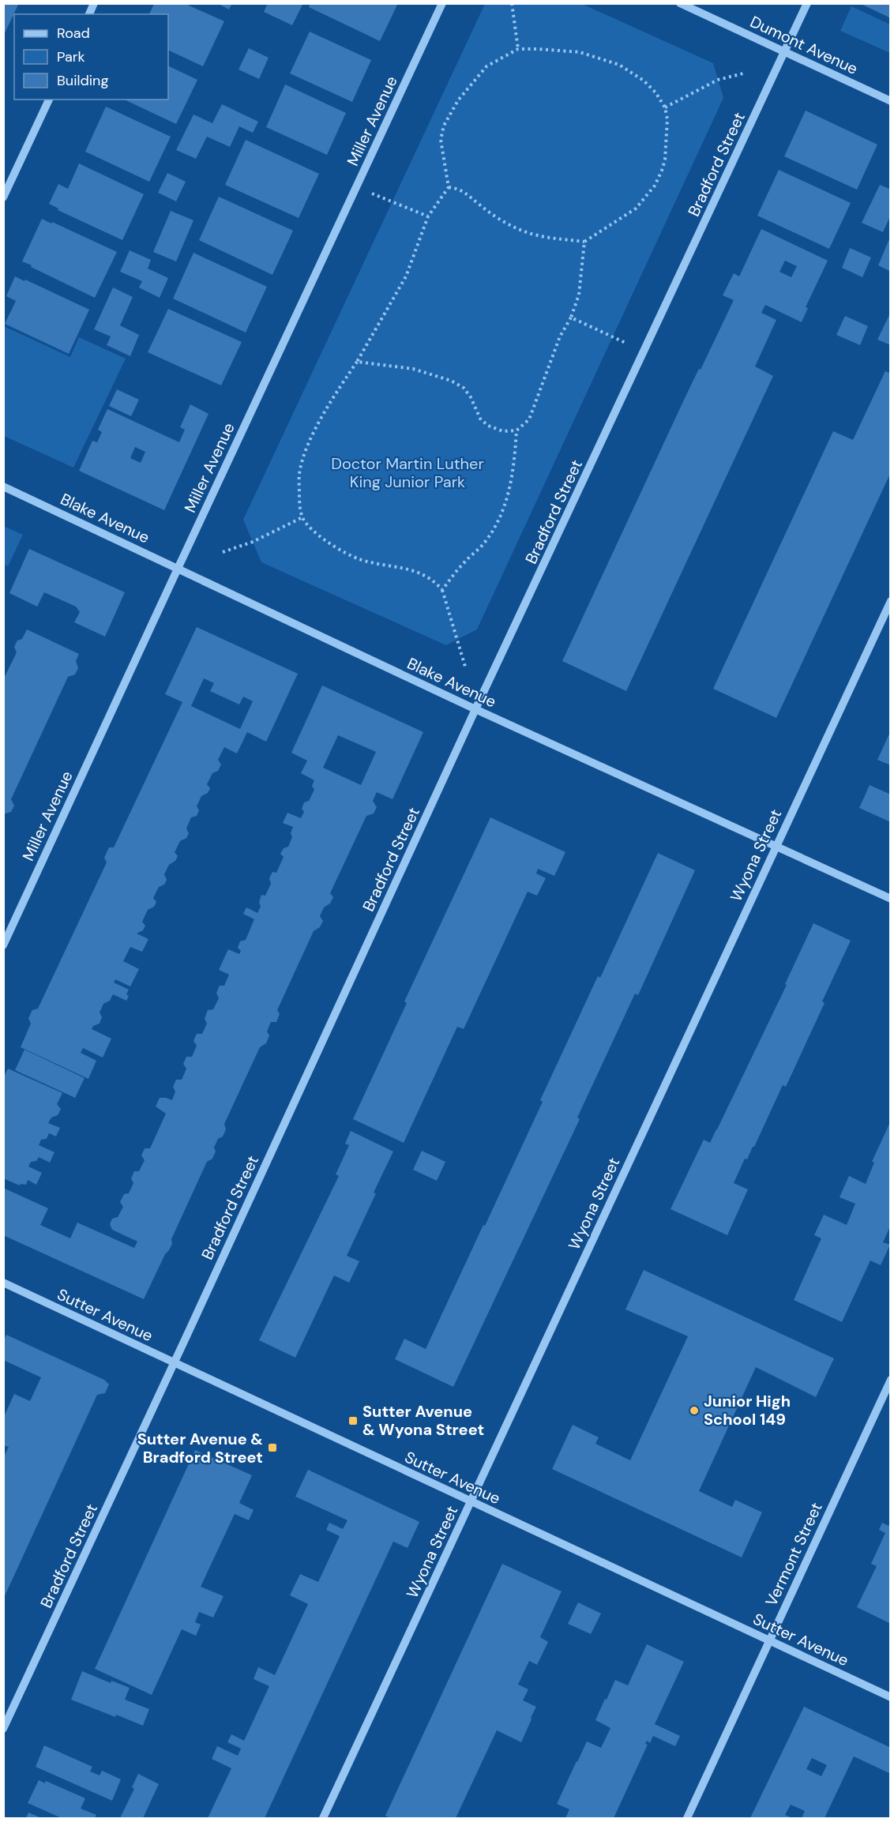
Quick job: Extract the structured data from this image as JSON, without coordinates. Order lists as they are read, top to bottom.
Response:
{
  "streets": {
    "street": [
      "Dumont Avenue",
      "Miller Avenue",
      "Bradford Street",
      "Blake Avenue",
      "Wyona Street",
      "Sutter Avenue",
      "Vermont Street"
    ]
  },
  "crossings": [
    ["Dumont Avenue", "Bradford Street"],
    ["Miller Avenue", "Blake Avenue"],
    ["Bradford Street", "Blake Avenue"],
    ["Bradford Street", "Sutter Avenue"],
    ["Blake Avenue", "Wyona Street"],
    ["Wyona Street", "Sutter Avenue"],
    ["Sutter Avenue", "Vermont Street"]
  ],
  "parks": ["Doctor Martin Luther King Junior Park"],
  "places": {
    "other": ["Junior High School 149"],
    "transit": ["Sutter Avenue & Wyona Street", "Sutter Avenue & Bradford Street"]
  },
  "legend": ["Road", "Park", "Building"]
}
